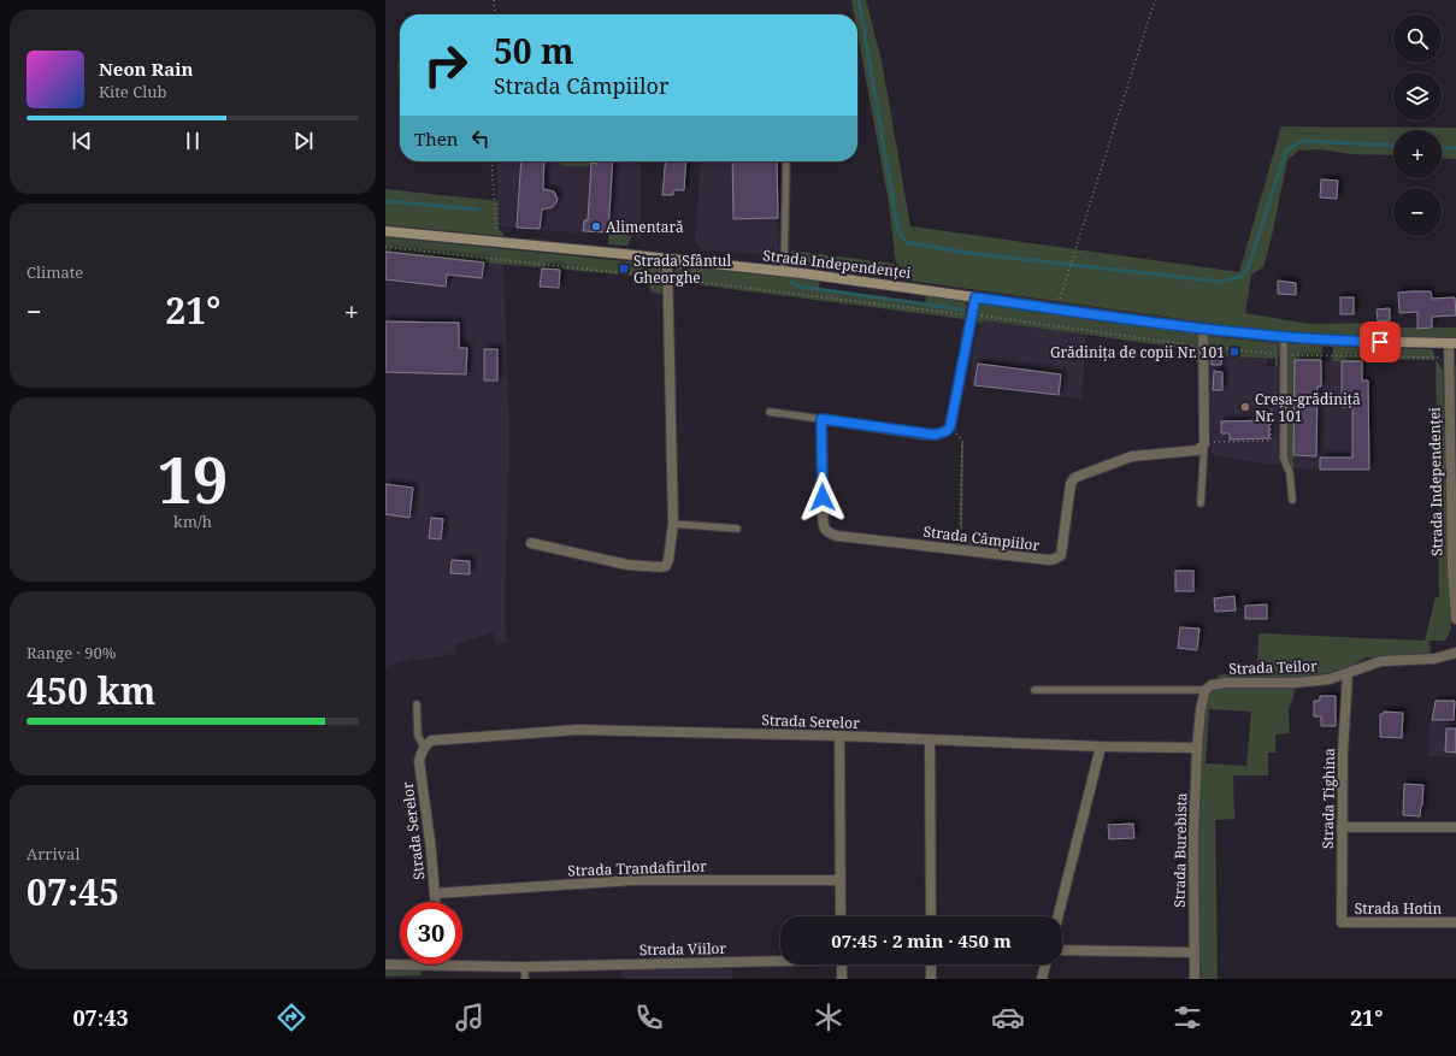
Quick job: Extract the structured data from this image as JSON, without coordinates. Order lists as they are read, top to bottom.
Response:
{
  "streets": {
    "main road": ["Strada Independenței"],
    "street": [
      "Strada Câmpiilor",
      "Strada Teilor",
      "Strada Serelor",
      "Strada Tighina",
      "Strada Burebista",
      "Strada Trandafirilor",
      "Strada Hotin",
      "Strada Viilor"
    ]
  },
  "crossings": [
    ["Strada Teilor", "Strada Tighina"],
    ["Strada Serelor", "Strada Burebista"],
    ["Strada Serelor", "Strada Trandafirilor"],
    ["Strada Tighina", "Strada Hotin"]
  ],
  "places": {
    "other": ["Alimentară", "Creșa-grădiniță Nr. 101"],
    "transit": ["Strada Sfântul Gheorghe", "Grădinița de copii Nr. 101"]
  },
  "page": {
    "map_buttons": ["+", "−"],
    "turn": ["50 m", "Strada Câmpiilor"],
    "song": ["Neon Rain", "Kite Club"],
    "then": "Then",
    "tile": [
      "Climate",
      ["19", "km/h"],
      ["Range · 90%", "450 km"],
      ["Arrival", "07:45"]
    ],
    "heat": ["−", "21°", "+"],
    "limit": "30",
    "trip": "07:45 · 2 min · 450 m",
    "tabs": ["07:43", "21°"]
  }
}
